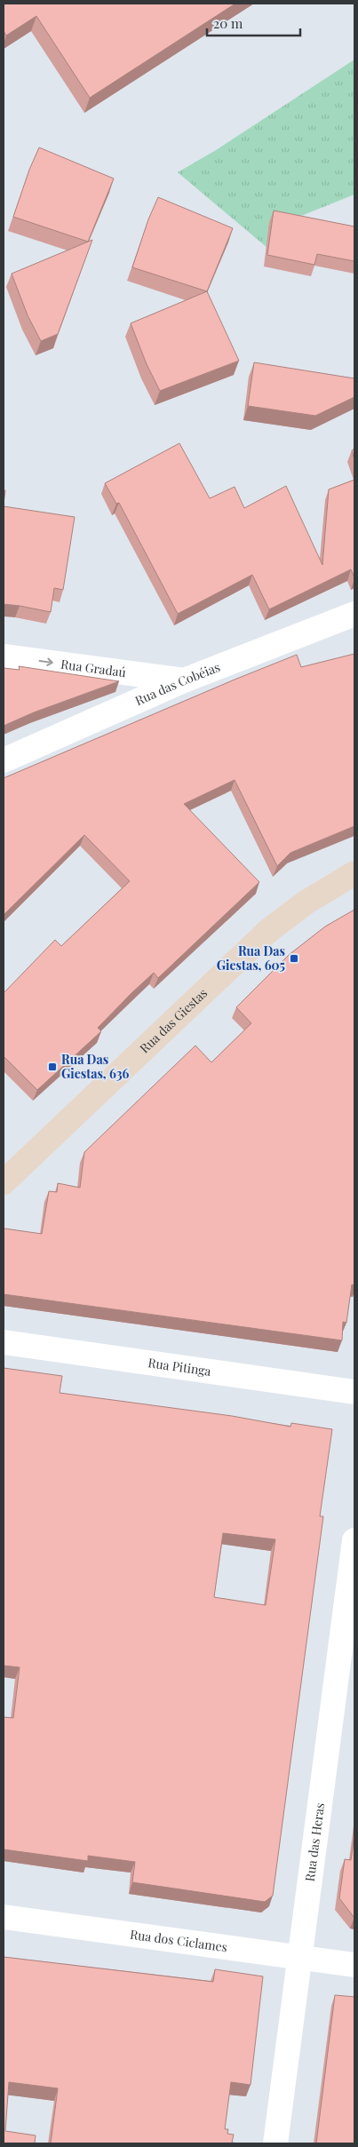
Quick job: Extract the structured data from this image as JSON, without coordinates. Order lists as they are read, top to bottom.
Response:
{
  "streets": {
    "main road": ["Rua das Giestas"],
    "street": [
      "Rua Gradaú",
      "Rua das Cobéias",
      "Rua Pitinga",
      "Rua das Heras",
      "Rua dos Ciclames"
    ]
  },
  "crossings": [
    ["Rua Gradaú", "Rua das Cobéias"],
    ["Rua das Heras", "Rua dos Ciclames"]
  ],
  "one_way": ["Rua Gradaú"],
  "places": {
    "transit": ["Rua Das Giestas, 605", "Rua Das Giestas, 636"]
  },
  "scale_bar": "20 m"
}
